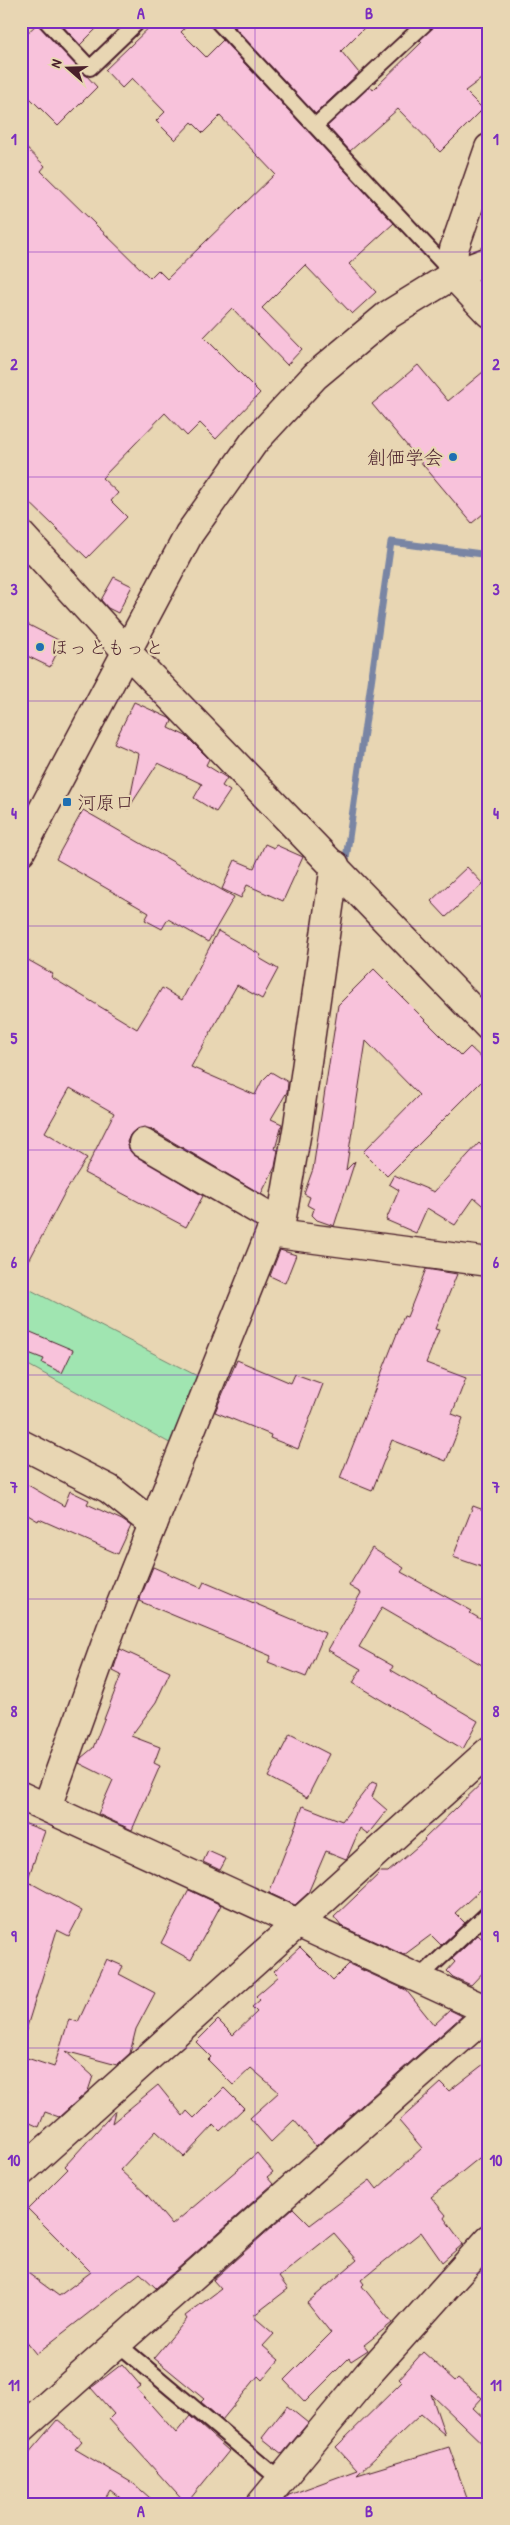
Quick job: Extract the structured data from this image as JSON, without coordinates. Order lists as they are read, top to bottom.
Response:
{
  "places": {
    "other": ["創価学会", "ほっともっと"],
    "transit": ["河原口"]
  },
  "north": "left",
  "grid": {
    "columns": ["A", "B"],
    "rows": [
      "1",
      "2",
      "3",
      "4",
      "5",
      "6",
      "7",
      "8",
      "9",
      "10",
      "11"
    ]
  }
}
